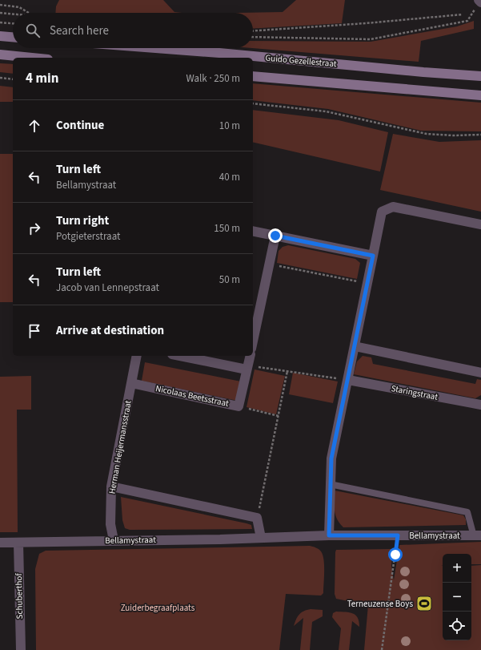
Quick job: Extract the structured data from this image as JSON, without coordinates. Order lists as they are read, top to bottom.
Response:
{
  "streets": {
    "main road": ["Guido Gezellestraat"],
    "street": [
      "Staringstraat",
      "Nicolaas Beetsstraat",
      "Herman Heijermansstraat",
      "Bellamystraat",
      "Schuberthof"
    ]
  },
  "crossings": [
    ["Nicolaas Beetsstraat", "Herman Heijermansstraat"],
    ["Herman Heijermansstraat", "Bellamystraat"],
    ["Bellamystraat", "Schuberthof"]
  ],
  "parks": ["Zuiderbegraafplaats"],
  "places": {
    "sports": ["Terneuzense Boys"]
  },
  "page": {
    "search": "Search here",
    "heading": ["4 min", "Walk · 250 m"],
    "list": [
      ["Continue", "10 m"],
      ["Turn left", "Bellamystraat", "40 m"],
      ["Turn right", "Potgieterstraat", "150 m"],
      ["Turn left", "Jacob van Lennepstraat", "50 m"],
      "Arrive at destination"
    ],
    "map_buttons": ["+", "−"]
  }
}
